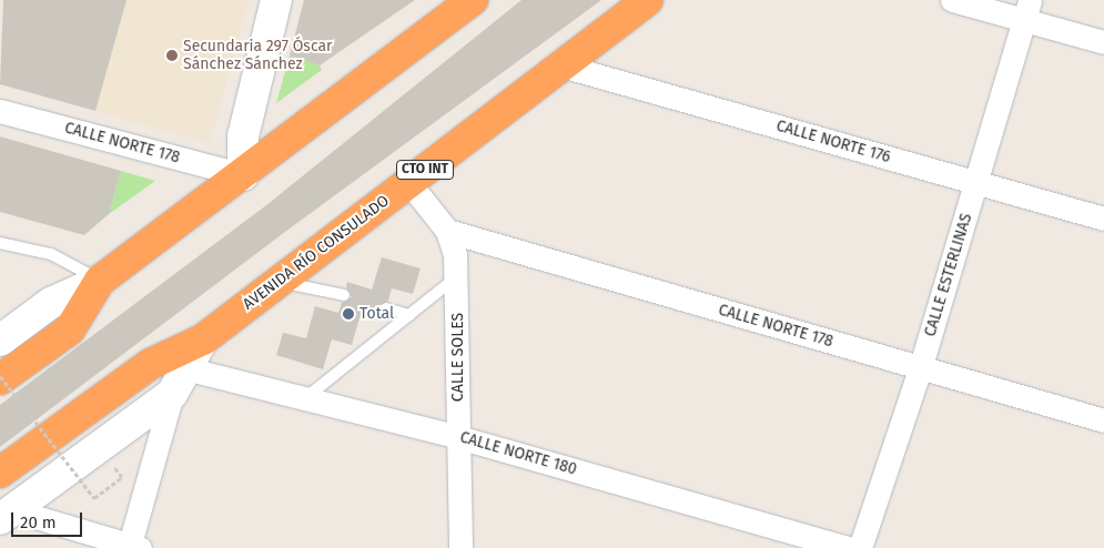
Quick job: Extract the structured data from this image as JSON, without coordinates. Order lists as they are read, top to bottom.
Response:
{
  "streets": {
    "highway": ["CTO INT", "AVENIDA RÍO CONSULADO"],
    "street": [
      "CALLE NORTE 176",
      "CALLE NORTE 178",
      "CALLE ESTERLINAS",
      "CALLE SOLES",
      "CALLE NORTE 180"
    ]
  },
  "crossings": [
    ["CALLE NORTE 176", "AVENIDA RÍO CONSULADO"],
    ["CALLE NORTE 176", "CALLE ESTERLINAS"],
    ["CALLE NORTE 178", "CALLE ESTERLINAS"],
    ["CALLE NORTE 178", "CALLE SOLES"],
    ["CTO INT", "AVENIDA RÍO CONSULADO"],
    ["AVENIDA RÍO CONSULADO", "CALLE SOLES"],
    ["AVENIDA RÍO CONSULADO", "CALLE NORTE 180"],
    ["CALLE SOLES", "CALLE NORTE 180"]
  ],
  "places": ["Secundaria 297 Óscar Sánchez Sánchez", "Total"],
  "scale_bar": "20 m"
}
